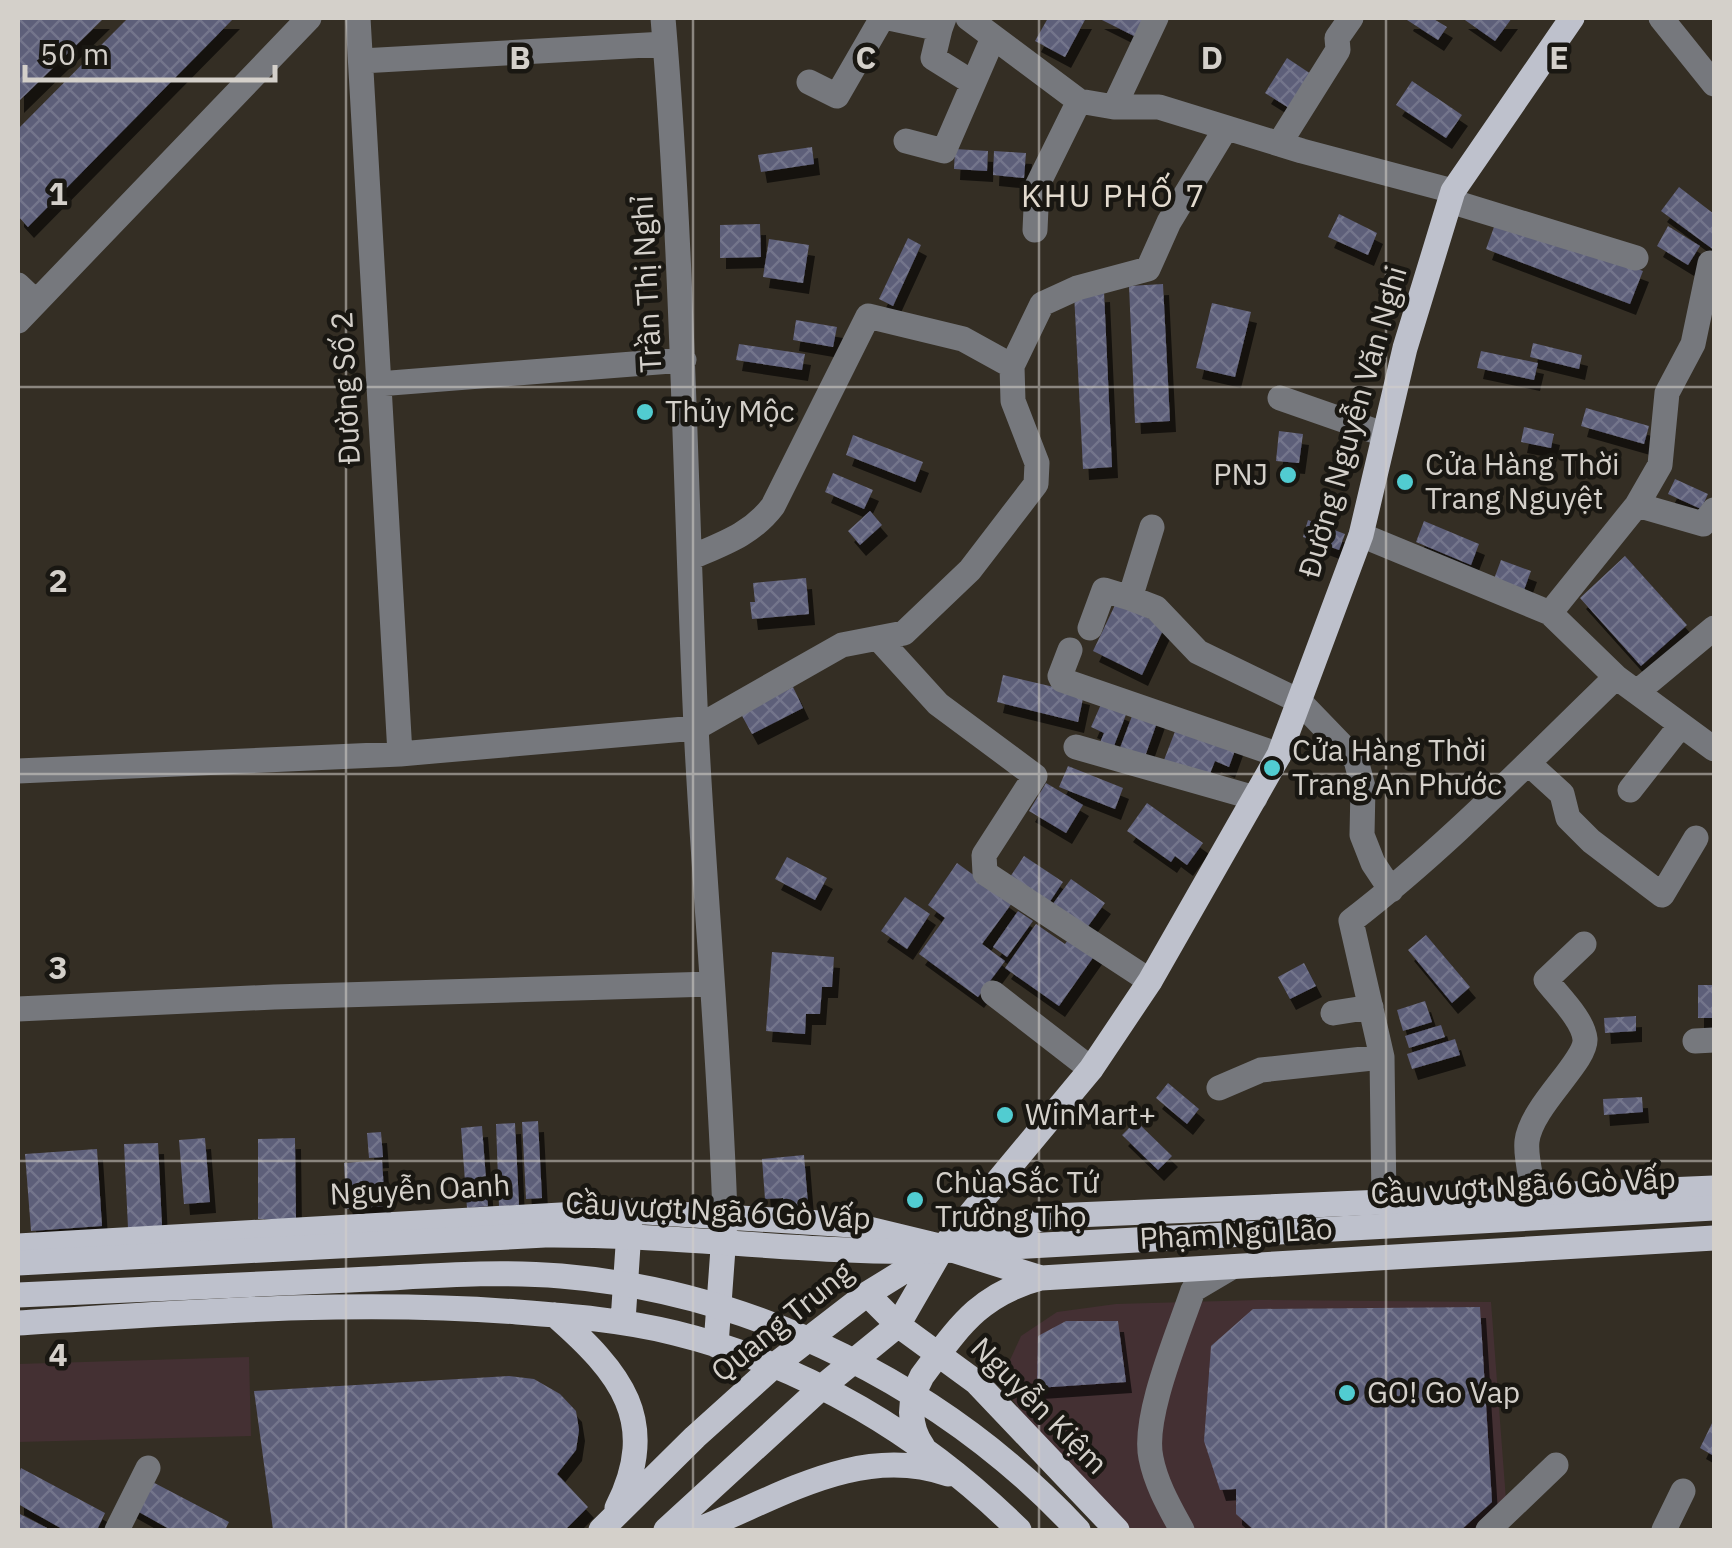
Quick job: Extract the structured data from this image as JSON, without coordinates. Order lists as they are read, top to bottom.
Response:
{
  "streets": {
    "main road": [
      "Đường Nguyễn Văn Nghi",
      "Cầu vượt Ngã 6 Gò Vấp",
      "Nguyễn Oanh",
      "Phạm Ngũ Lão",
      "Quang Trung",
      "Nguyễn Kiệm"
    ],
    "street": ["Trần Thị Nghỉ", "Đường Số 2"]
  },
  "crossings": [
    ["Đường Nguyễn Văn Nghi", "Nguyễn Oanh"],
    ["Đường Nguyễn Văn Nghi", "Phạm Ngũ Lão"],
    ["Đường Nguyễn Văn Nghi", "Quang Trung"],
    ["Nguyễn Oanh", "Phạm Ngũ Lão"],
    ["Nguyễn Oanh", "Quang Trung"],
    ["Phạm Ngũ Lão", "Quang Trung"],
    ["Quang Trung", "Nguyễn Kiệm"]
  ],
  "districts": ["KHU PHỐ 7"],
  "places": [
    "Thủy Mộc",
    "PNJ",
    "Cửa Hàng Thời Trang Nguyệt",
    "Cửa Hàng Thời Trang An Phước",
    "WinMart+",
    "Chùa Sắc Tứ Trường Thọ",
    "GO! Go Vap"
  ],
  "scale_bar": "50 m",
  "grid": {
    "columns": [
      "B",
      "C",
      "D",
      "E"
    ],
    "rows": [
      "1",
      "2",
      "3",
      "4"
    ]
  }
}
